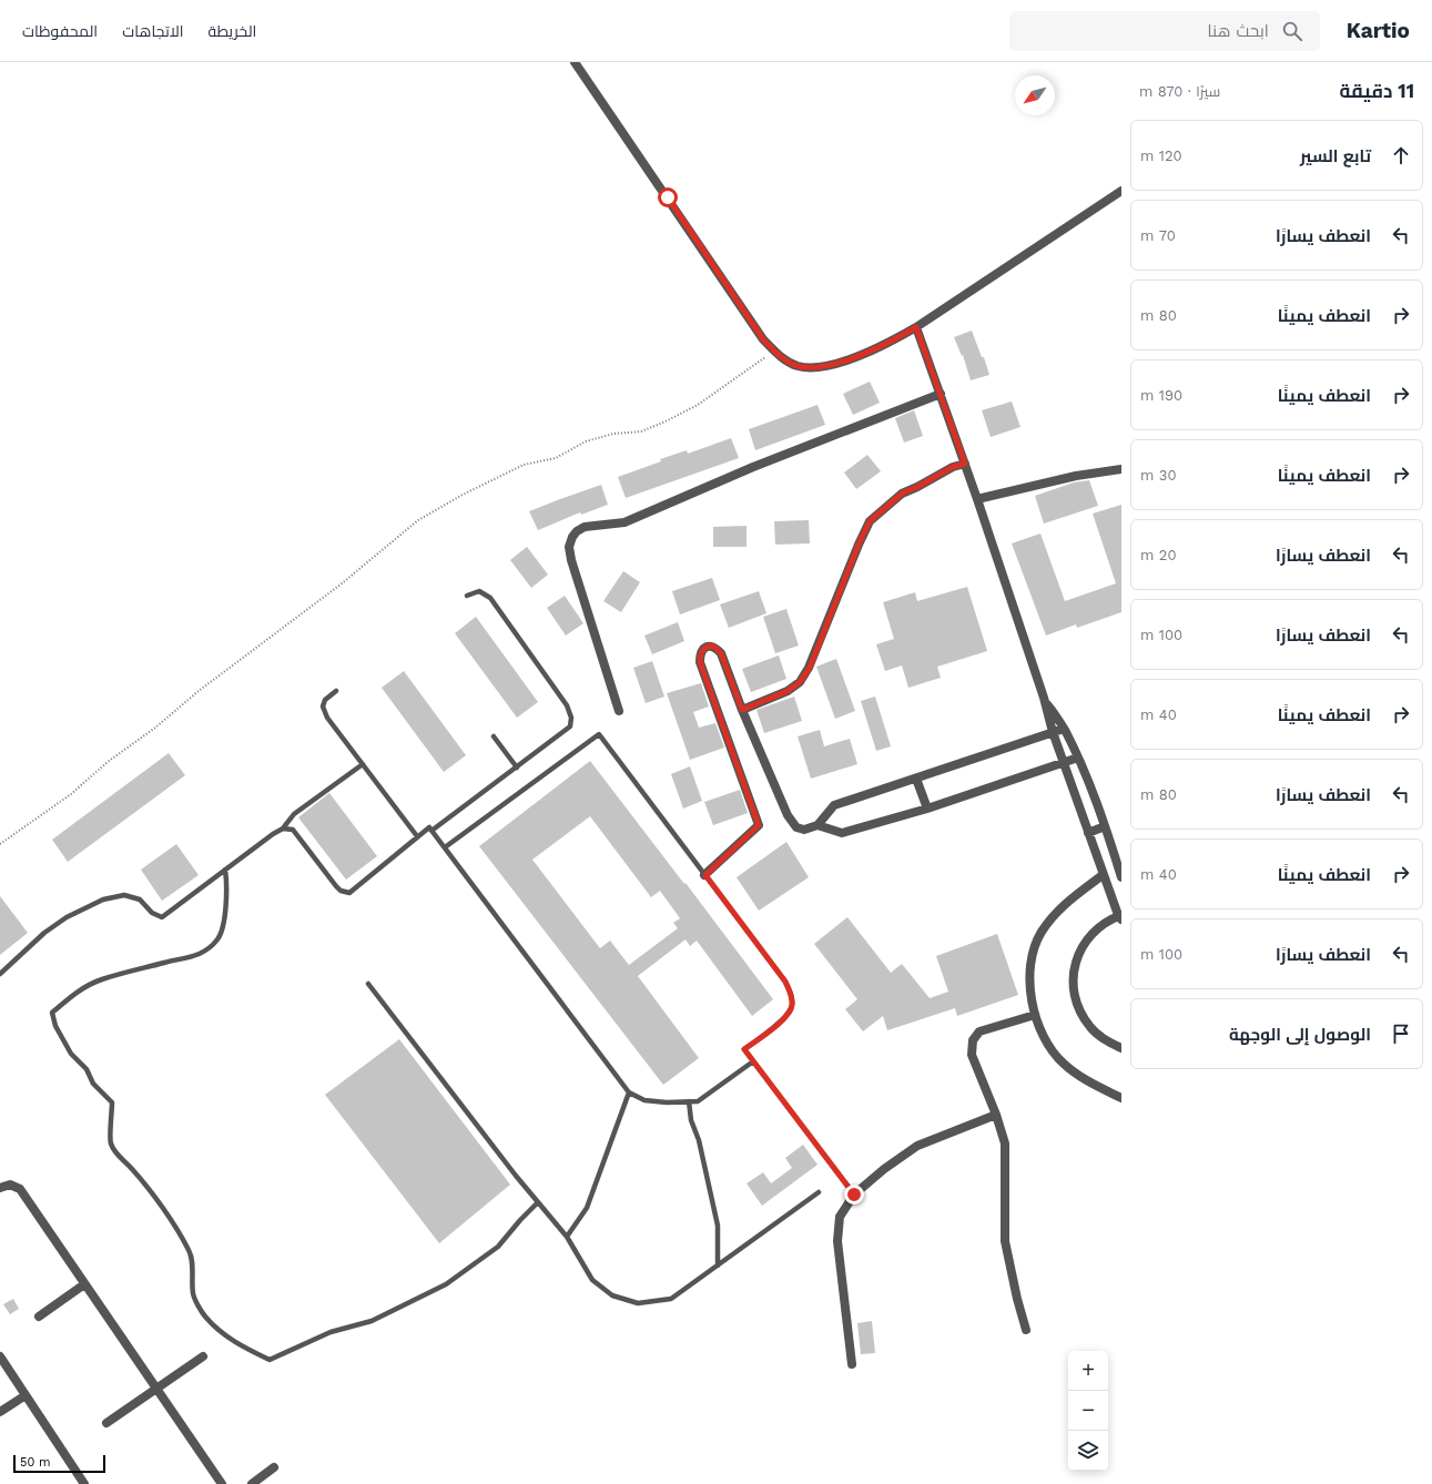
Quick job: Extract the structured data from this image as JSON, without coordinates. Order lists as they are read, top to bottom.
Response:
{
  "scale_bar": "50 m",
  "north": "bottom left",
  "page": {
    "header": "Kartio",
    "search": "ابحث هنا",
    "nav": ["الخريطة", "الاتجاهات", "المحفوظات"],
    "heading": ["11 دقيقة", "سيرًا · 870 m"],
    "list": [
      ["تابع السير", "120 m"],
      ["انعطف يسارًا", "70 m"],
      ["انعطف يمينًا", "80 m"],
      ["انعطف يمينًا", "190 m"],
      ["انعطف يمينًا", "30 m"],
      ["انعطف يسارًا", "20 m"],
      ["انعطف يسارًا", "100 m"],
      ["انعطف يمينًا", "40 m"],
      ["انعطف يسارًا", "80 m"],
      ["انعطف يمينًا", "40 m"],
      ["انعطف يسارًا", "100 m"],
      "الوصول إلى الوجهة"
    ],
    "map_buttons": ["+", "−"],
    "scale": "50 m"
  }
}
